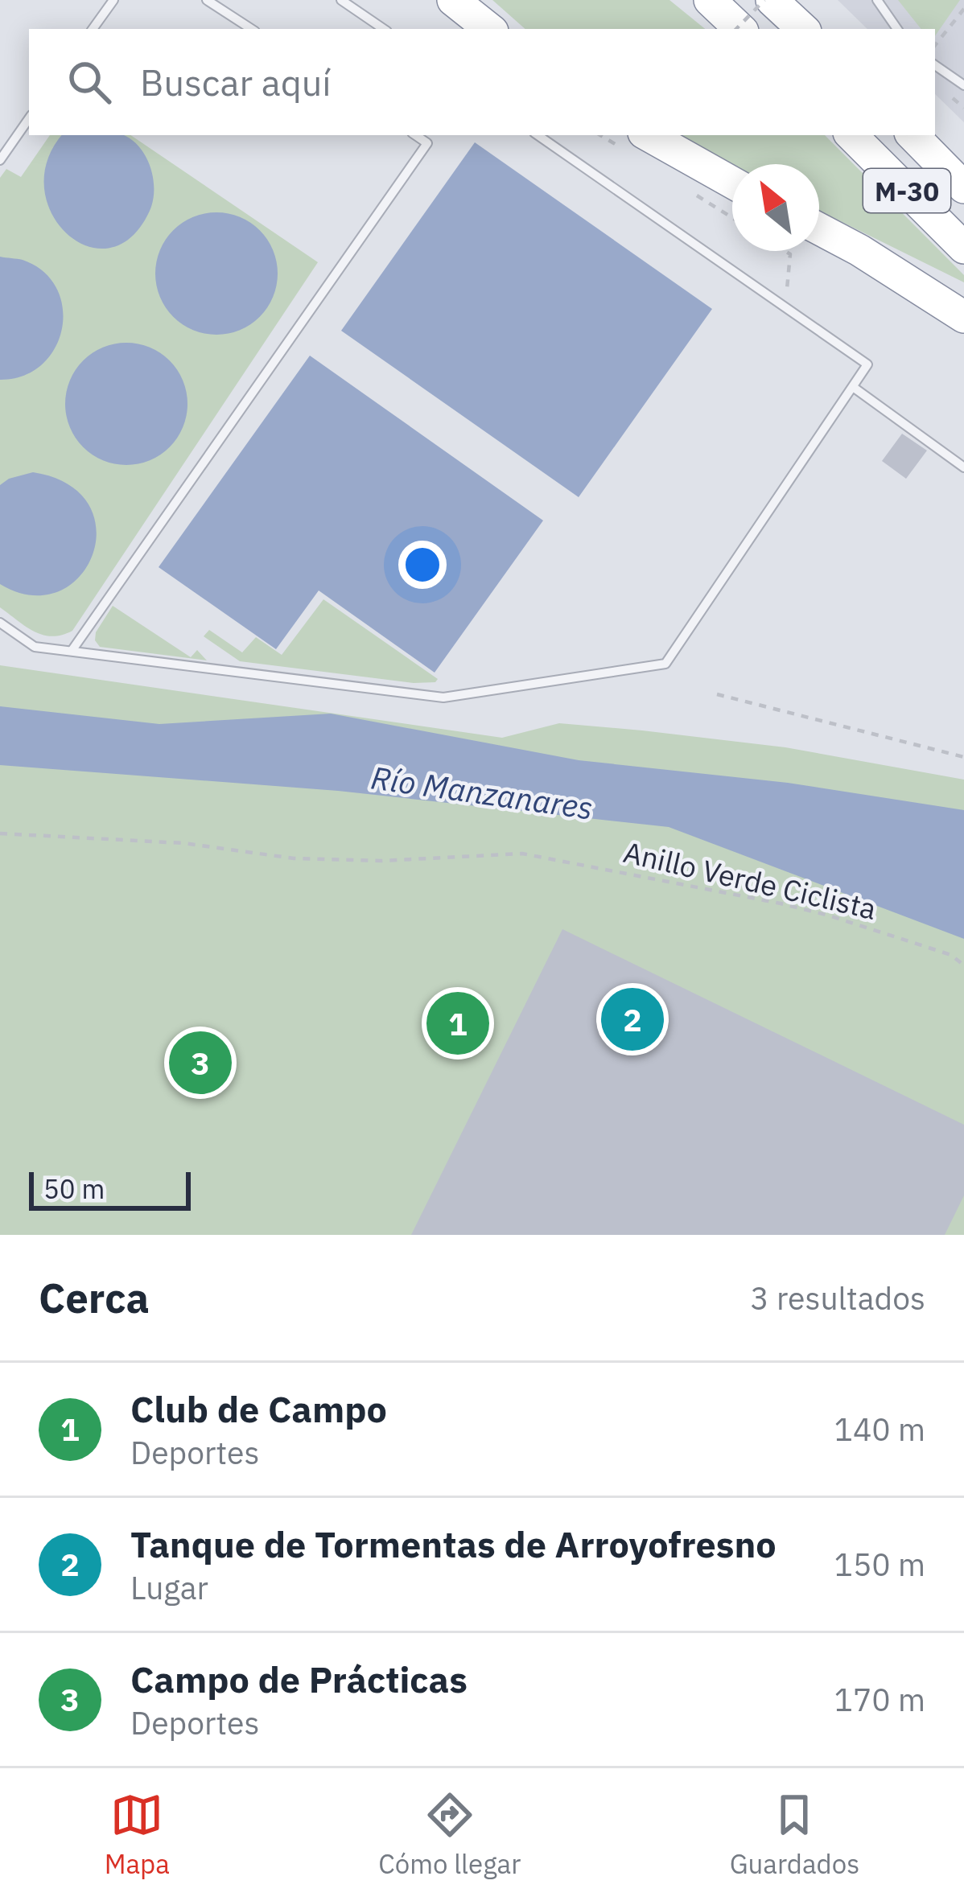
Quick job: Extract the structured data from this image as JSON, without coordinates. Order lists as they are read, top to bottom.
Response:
{
  "streets": {
    "highway": ["M-30"],
    "path": ["Anillo Verde Ciclista"]
  },
  "water": ["Río Manzanares"],
  "scale_bar": "50 m",
  "north": "top left",
  "page": {
    "search": "Buscar aquí",
    "pins": ["2", "1", "3"],
    "scale": "50 m",
    "heading": ["Cerca", "3 resultados"],
    "list": [
      {
        "mark": "1",
        "name": "Club de Campo",
        "note": "Deportes",
        "value": "140 m"
      },
      {
        "mark": "2",
        "name": "Tanque de Tormentas de Arroyofresno",
        "note": "Lugar",
        "value": "150 m"
      },
      {
        "mark": "3",
        "name": "Campo de Prácticas",
        "note": "Deportes",
        "value": "170 m"
      }
    ],
    "nav": ["Mapa", "Cómo llegar", "Guardados"]
  }
}
